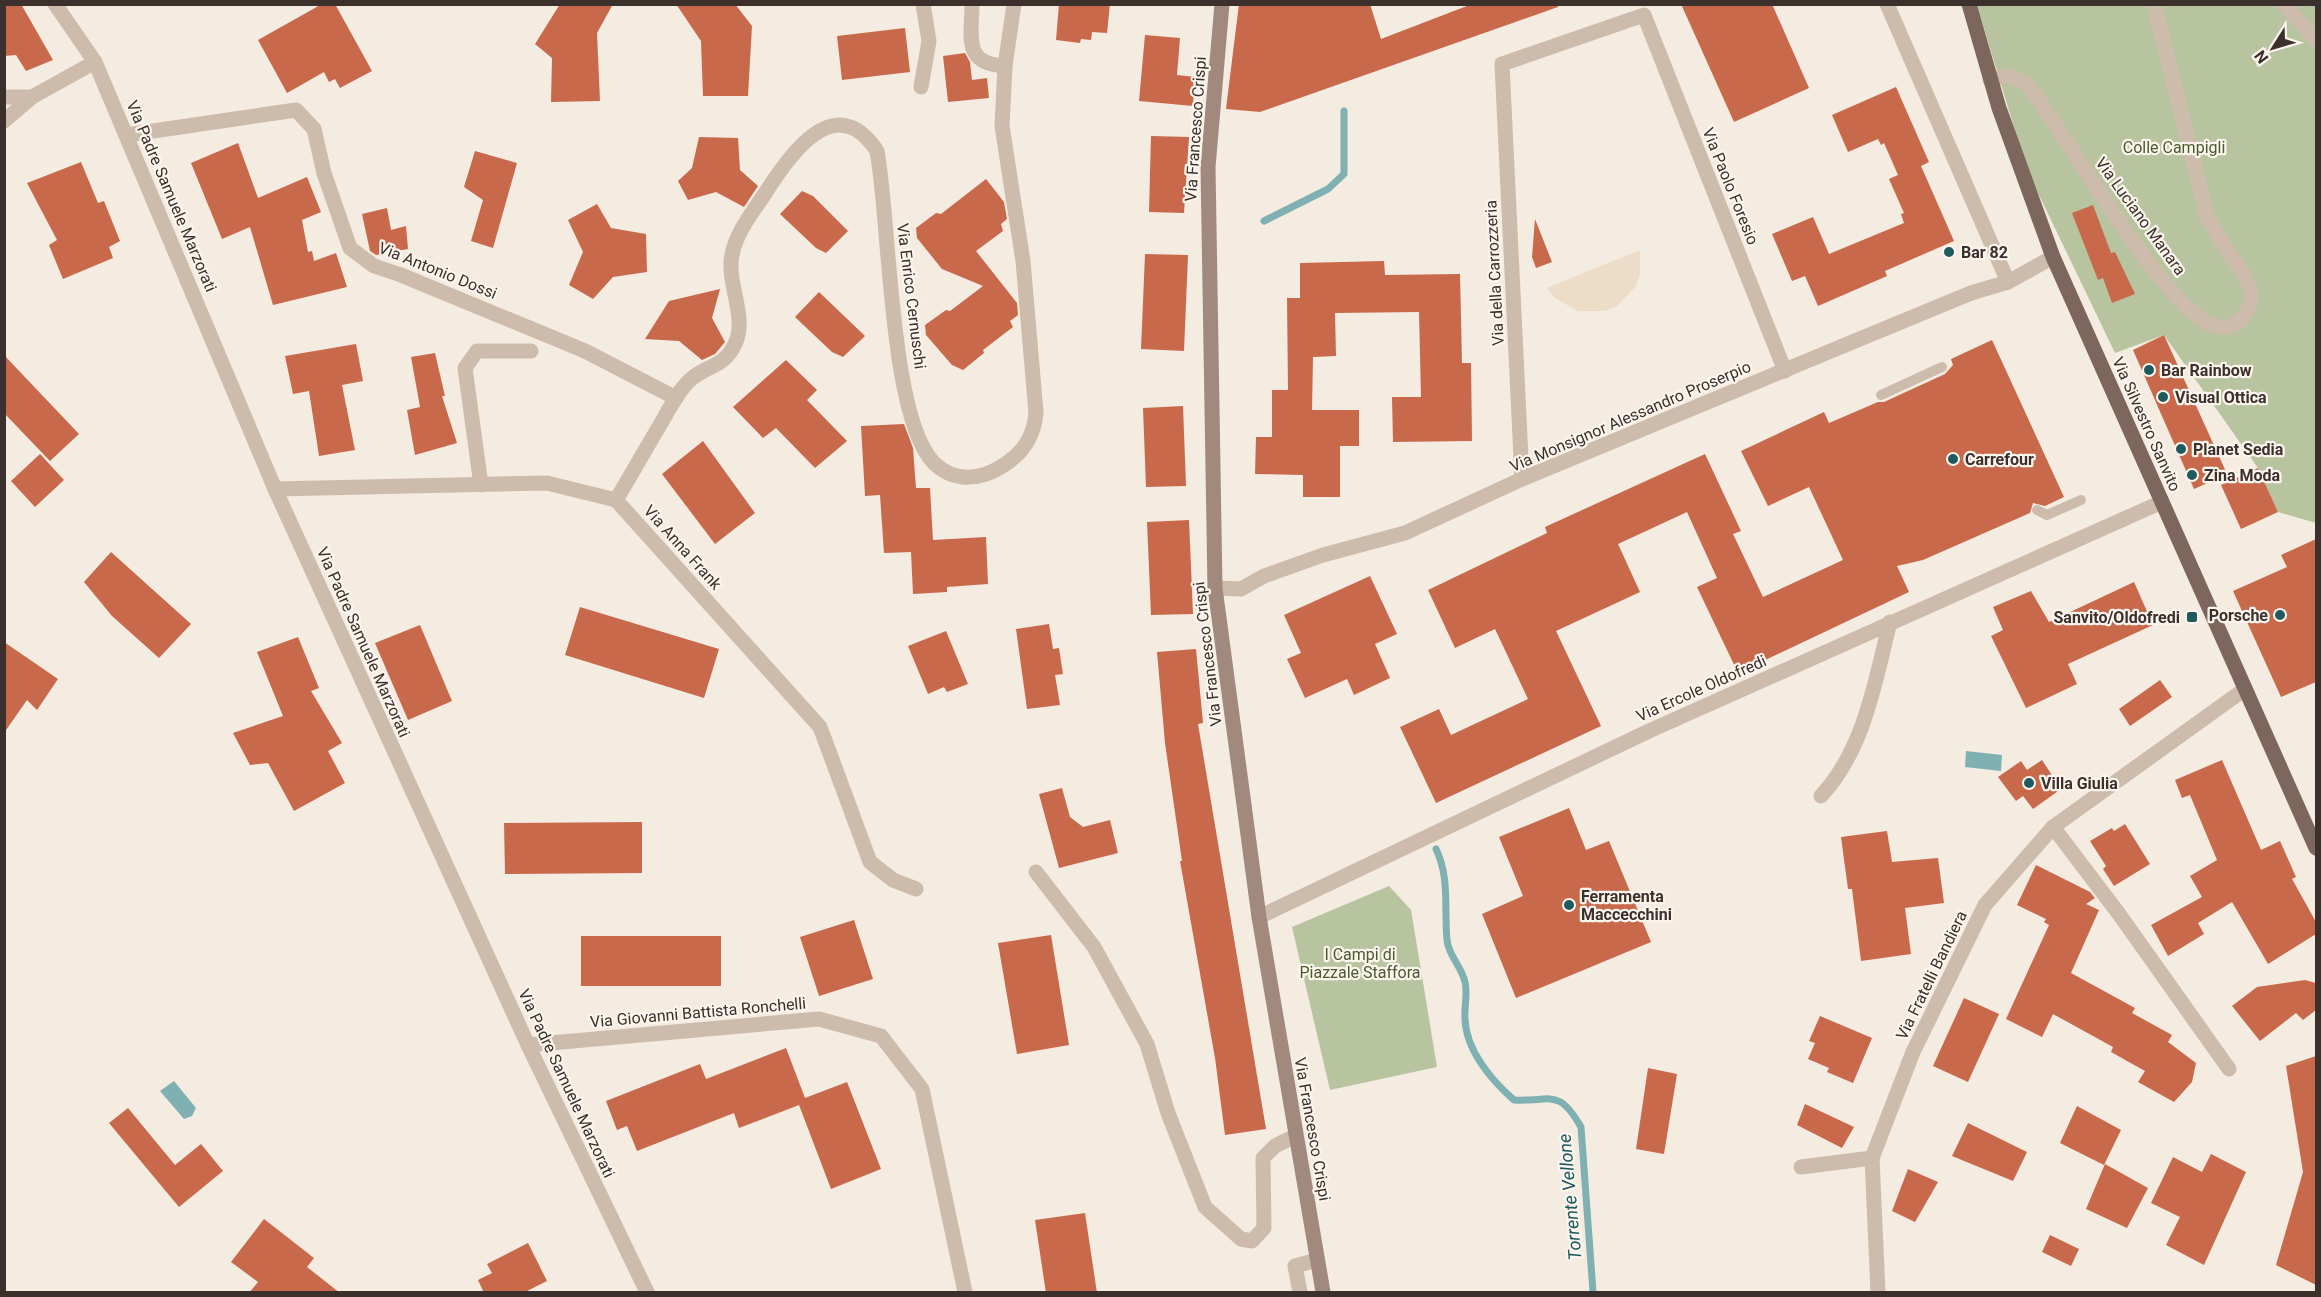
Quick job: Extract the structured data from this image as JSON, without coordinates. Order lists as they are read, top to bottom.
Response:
{
  "streets": {
    "main road": ["Via Silvestro Sanvito"],
    "street": [
      "Via Francesco Crispi",
      "Via Paolo Foresio",
      "Via Padre Samuele Marzorati",
      "Via Luciano Manara",
      "Via Antonio Dossi",
      "Via della Carrozzeria",
      "Via Enrico Cernuschi",
      "Via Monsignor Alessandro Proserpio",
      "Via Anna Frank",
      "Via Ercole Oldofredi",
      "Via Fratelli Bandiera",
      "Via Giovanni Battista Ronchelli"
    ]
  },
  "crossings": [
    ["Via Francesco Crispi", "Via Monsignor Alessandro Proserpio"],
    ["Via Francesco Crispi", "Via Ercole Oldofredi"],
    ["Via Paolo Foresio", "Via della Carrozzeria"],
    ["Via Paolo Foresio", "Via Monsignor Alessandro Proserpio"],
    ["Via Padre Samuele Marzorati", "Via Antonio Dossi"],
    ["Via Padre Samuele Marzorati", "Via Giovanni Battista Ronchelli"],
    ["Via Luciano Manara", "Via Silvestro Sanvito"],
    ["Via Antonio Dossi", "Via Enrico Cernuschi"],
    ["Via della Carrozzeria", "Via Monsignor Alessandro Proserpio"],
    ["Via Enrico Cernuschi", "Via Anna Frank"],
    ["Via Monsignor Alessandro Proserpio", "Via Silvestro Sanvito"],
    ["Via Silvestro Sanvito", "Via Ercole Oldofredi"],
    ["Via Silvestro Sanvito", "Via Fratelli Bandiera"]
  ],
  "water": ["Torrente Vellone"],
  "parks": ["Colle Campigli", "I Campi di Piazzale Staffora"],
  "places": {
    "other": [
      "Bar 82",
      "Bar Rainbow",
      "Visual Ottica",
      "Planet Sedia",
      "Carrefour",
      "Zina Moda",
      "Porsche",
      "Villa Giulia",
      "Ferramenta Maccecchini"
    ],
    "transit": ["Sanvito/Oldofredi"]
  },
  "north": "bottom left"
}
